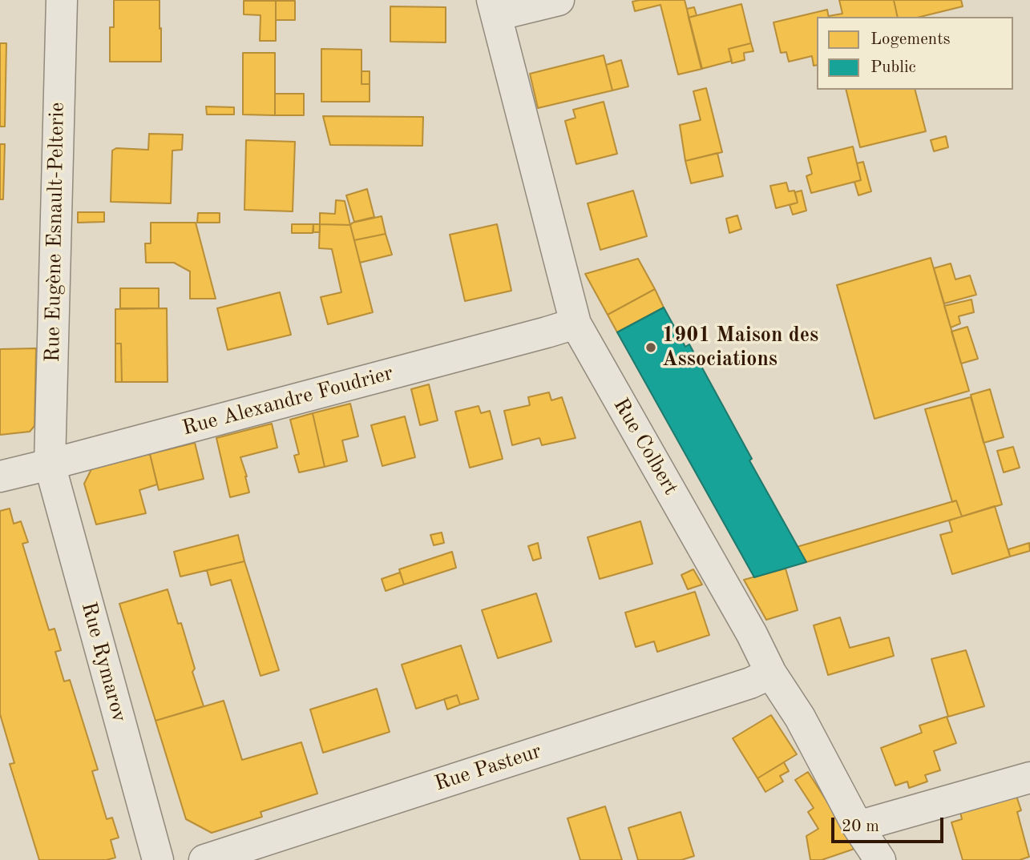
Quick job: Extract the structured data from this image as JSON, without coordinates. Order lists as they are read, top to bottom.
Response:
{
  "streets": {
    "street": [
      "Rue Eugène Esnault-Pelterie",
      "Rue Alexandre Foudrier",
      "Rue Colbert",
      "Rue Rymarov",
      "Rue Pasteur"
    ]
  },
  "crossings": [
    ["Rue Eugène Esnault-Pelterie", "Rue Alexandre Foudrier"],
    ["Rue Eugène Esnault-Pelterie", "Rue Rymarov"],
    ["Rue Alexandre Foudrier", "Rue Colbert"],
    ["Rue Alexandre Foudrier", "Rue Rymarov"],
    ["Rue Colbert", "Rue Pasteur"]
  ],
  "places": ["1901 Maison des Associations"],
  "legend": ["Logements", "Public"],
  "scale_bar": "20 m"
}
